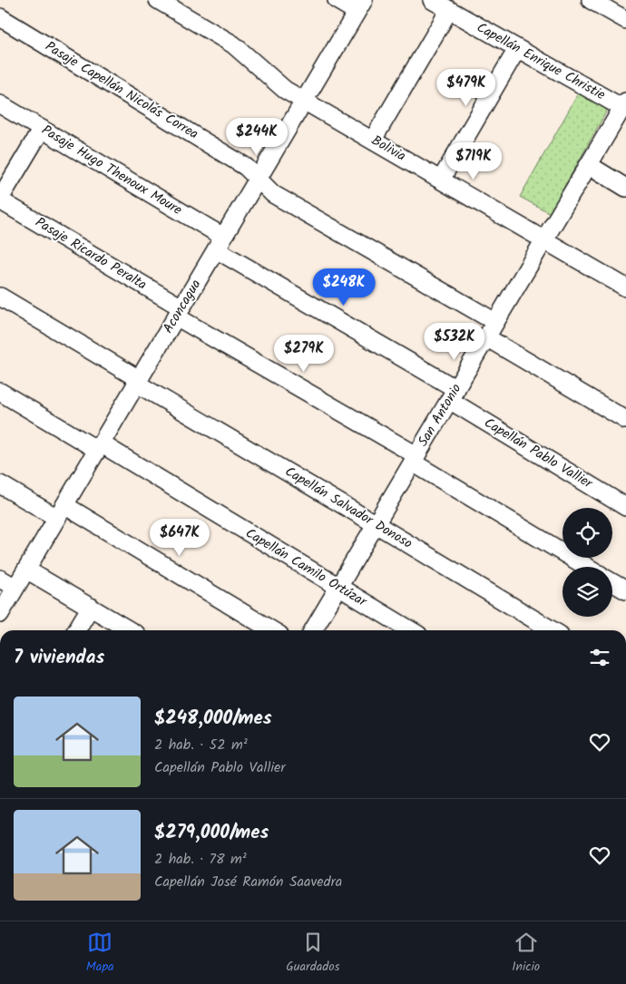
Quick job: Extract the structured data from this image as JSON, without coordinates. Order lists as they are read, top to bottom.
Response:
{
  "streets": {
    "street": [
      "Capellán Enrique Christie",
      "Pasaje Capellán Nicolás Correa",
      "Bolivia",
      "Pasaje Hugo Thenoux Moure",
      "Pasaje Ricardo Peralta",
      "Aconcagua",
      "San Antonio",
      "Capellán Pablo Vallier",
      "Capellán Salvador Donoso",
      "Capellán Camilo Ortúzar"
    ]
  },
  "crossings": [
    ["Capellán Enrique Christie", "San Antonio"],
    ["Pasaje Capellán Nicolás Correa", "Aconcagua"],
    ["Pasaje Capellán Nicolás Correa", "San Antonio"],
    ["Bolivia", "Aconcagua"],
    ["Bolivia", "San Antonio"],
    ["Pasaje Hugo Thenoux Moure", "Aconcagua"],
    ["Pasaje Hugo Thenoux Moure", "Capellán Pablo Vallier"],
    ["Pasaje Ricardo Peralta", "Aconcagua"],
    ["Pasaje Ricardo Peralta", "San Antonio"],
    ["Aconcagua", "Capellán Pablo Vallier"],
    ["Aconcagua", "Capellán Salvador Donoso"],
    ["Aconcagua", "Capellán Camilo Ortúzar"],
    ["San Antonio", "Capellán Pablo Vallier"],
    ["San Antonio", "Capellán Salvador Donoso"],
    ["San Antonio", "Capellán Camilo Ortúzar"]
  ],
  "page": {
    "price": [
      "$479K",
      "$244K",
      "$719K",
      "$248K",
      "$532K",
      "$279K",
      "$647K"
    ],
    "heading": "7 viviendas",
    "list": [
      {
        "name": "$248,000/mes",
        "note": "2 hab. · 52 m² · Capellán Pablo Vallier"
      },
      {
        "name": "$279,000/mes",
        "note": "2 hab. · 78 m² · Capellán José Ramón Saavedra"
      }
    ],
    "tabs": ["Mapa", "Guardados", "Inicio"]
  }
}
